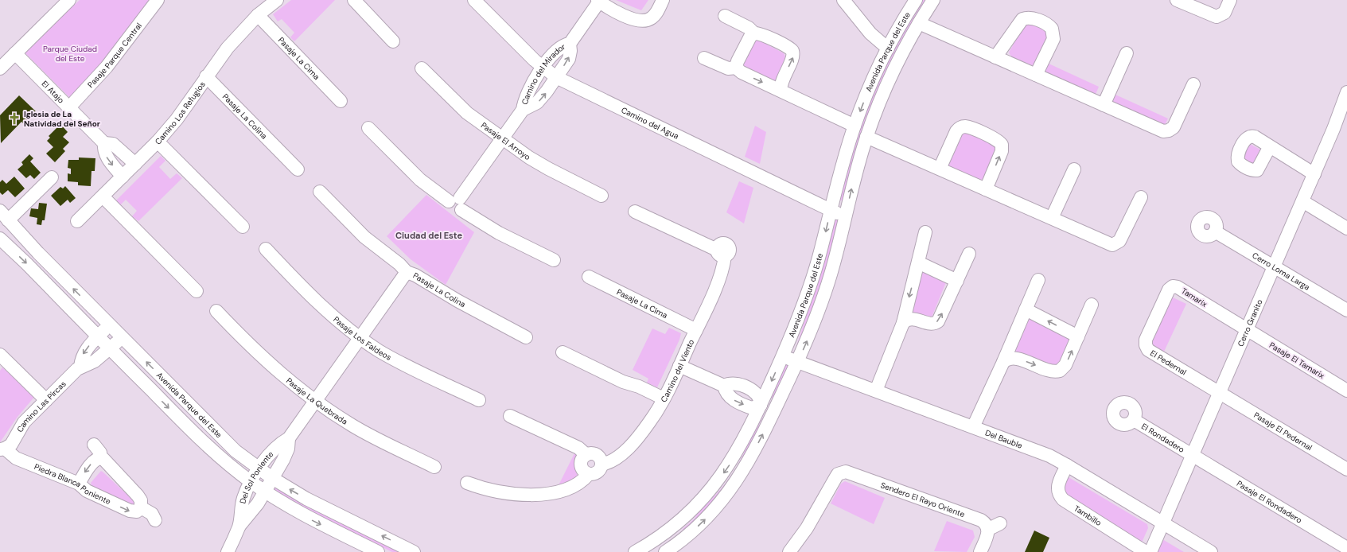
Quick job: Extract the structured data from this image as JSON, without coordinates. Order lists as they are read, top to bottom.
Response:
{
  "streets": {
    "street": [
      "Avenida Parque del Este",
      "Pasaje Parque Central",
      "Pasaje La Cima",
      "Camino del Mirador",
      "El Atajo",
      "Camino Los Refugios",
      "Pasaje La Colina",
      "Camino del Agua",
      "Pasaje El Arroyo",
      "Cerro Loma Larga",
      "Tamarix",
      "Cerro Granito",
      "Pasaje Los Faldeos",
      "Pasaje El Tamarix",
      "El Pedernal",
      "Camino del Viento",
      "Pasaje La Quebrada",
      "Camino Las Pircas",
      "Pasaje El Pedernal",
      "El Rondadero",
      "Del Bauble",
      "Del Sol Poniente",
      "Piedra Blanca Poniente",
      "Sendero El Rayo Oriente",
      "Pasaje El Rondadero",
      "Tambillo"
    ]
  },
  "crossings": [
    ["Avenida Parque del Este", "Camino del Agua"],
    ["Avenida Parque del Este", "Camino Las Pircas"],
    ["Avenida Parque del Este", "Del Bauble"],
    ["Avenida Parque del Este", "Del Sol Poniente"],
    ["Pasaje Parque Central", "El Atajo"],
    ["Pasaje La Cima", "Camino Los Refugios"],
    ["Pasaje La Cima", "Camino del Viento"],
    ["Camino del Mirador", "Camino del Agua"],
    ["Camino del Mirador", "Pasaje El Arroyo"],
    ["El Atajo", "Camino Los Refugios"],
    ["Camino Los Refugios", "Pasaje La Colina"],
    ["Pasaje La Colina", "Del Sol Poniente"],
    ["Cerro Loma Larga", "Cerro Granito"],
    ["Tamarix", "Cerro Granito"],
    ["Tamarix", "Pasaje El Tamarix"],
    ["Tamarix", "El Pedernal"],
    ["Cerro Granito", "Pasaje El Tamarix"],
    ["Cerro Granito", "El Pedernal"],
    ["Cerro Granito", "Pasaje El Pedernal"],
    ["Cerro Granito", "El Rondadero"],
    ["Cerro Granito", "Del Bauble"],
    ["Cerro Granito", "Pasaje El Rondadero"],
    ["Pasaje Los Faldeos", "Del Sol Poniente"],
    ["El Pedernal", "Pasaje El Pedernal"],
    ["Pasaje La Quebrada", "Del Sol Poniente"],
    ["Camino Las Pircas", "Piedra Blanca Poniente"],
    ["El Rondadero", "Pasaje El Rondadero"],
    ["Del Bauble", "Tambillo"]
  ],
  "one_way": ["Piedra Blanca Poniente"],
  "districts": ["Ciudad del Este"],
  "parks": ["Parque Ciudad del Este"],
  "places": {
    "church": ["Iglesia de La Natividad del Señor"]
  }
}
